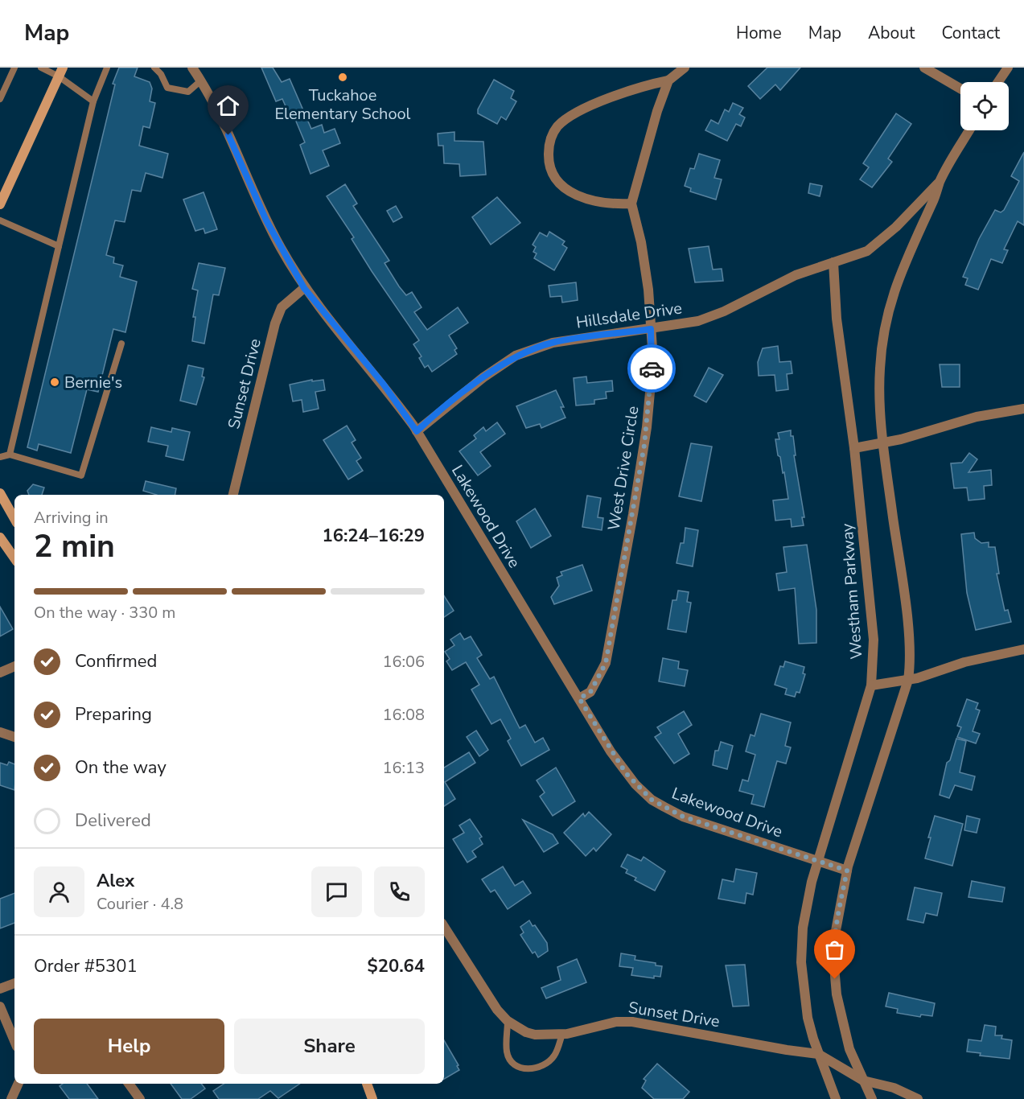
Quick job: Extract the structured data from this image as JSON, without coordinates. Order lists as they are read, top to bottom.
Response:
{
  "streets": {
    "street": [
      "Hillsdale Drive",
      "Sunset Drive",
      "West Drive Circle",
      "Lakewood Drive",
      "Westham Parkway"
    ]
  },
  "crossings": [
    ["Hillsdale Drive", "West Drive Circle"],
    ["Hillsdale Drive", "Lakewood Drive"],
    ["Hillsdale Drive", "Westham Parkway"],
    ["Sunset Drive", "Lakewood Drive"],
    ["Sunset Drive", "Westham Parkway"],
    ["West Drive Circle", "Lakewood Drive"],
    ["Lakewood Drive", "Westham Parkway"]
  ],
  "places": ["Tuckahoe Elementary School", "Bernie's"],
  "page": {
    "header": "Map",
    "nav": [
      "Home",
      "Map",
      "About",
      "Contact"
    ],
    "heading": ["2 min", "Arriving in", "16:24–16:29"],
    "panel": [
      "Alex",
      "Courier · 4.8",
      "Order #5301",
      "$20.64"
    ],
    "bar": "On the way · 330 m",
    "list": [
      ["Confirmed", "16:06"],
      ["Preparing", "16:08"],
      ["On the way", "16:13"],
      "Delivered"
    ],
    "buttons": ["Help", "Share"]
  }
}
